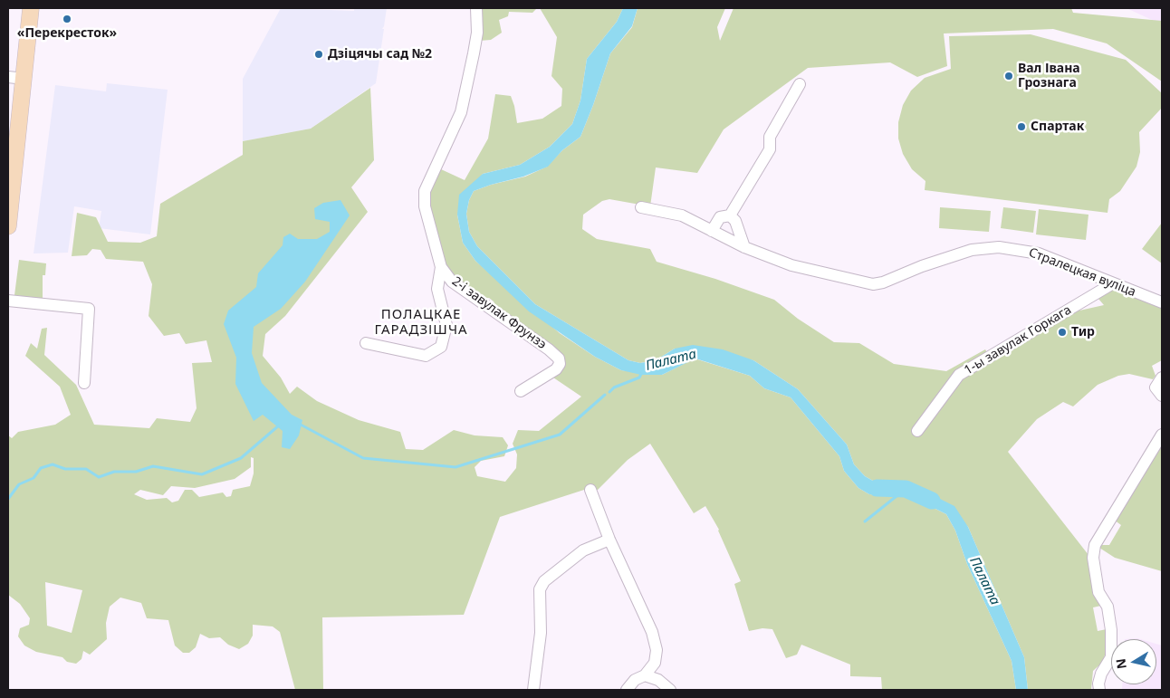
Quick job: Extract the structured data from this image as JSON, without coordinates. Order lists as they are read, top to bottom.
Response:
{
  "streets": {
    "street": ["Стралецкая вуліца", "2-і завулак Фрунзэ", "1-ы завулак Горкага"]
  },
  "crossings": [
    ["Стралецкая вуліца", "1-ы завулак Горкага"]
  ],
  "districts": ["ПОЛАЦКАЕ ГАРАДЗІШЧА"],
  "water": ["Палата"],
  "places": [
    "«Перекресток»",
    "Дзіцячы сад №2",
    "Вал Івана Грознага",
    "Спартак",
    "Тир"
  ],
  "north": "left"
}
